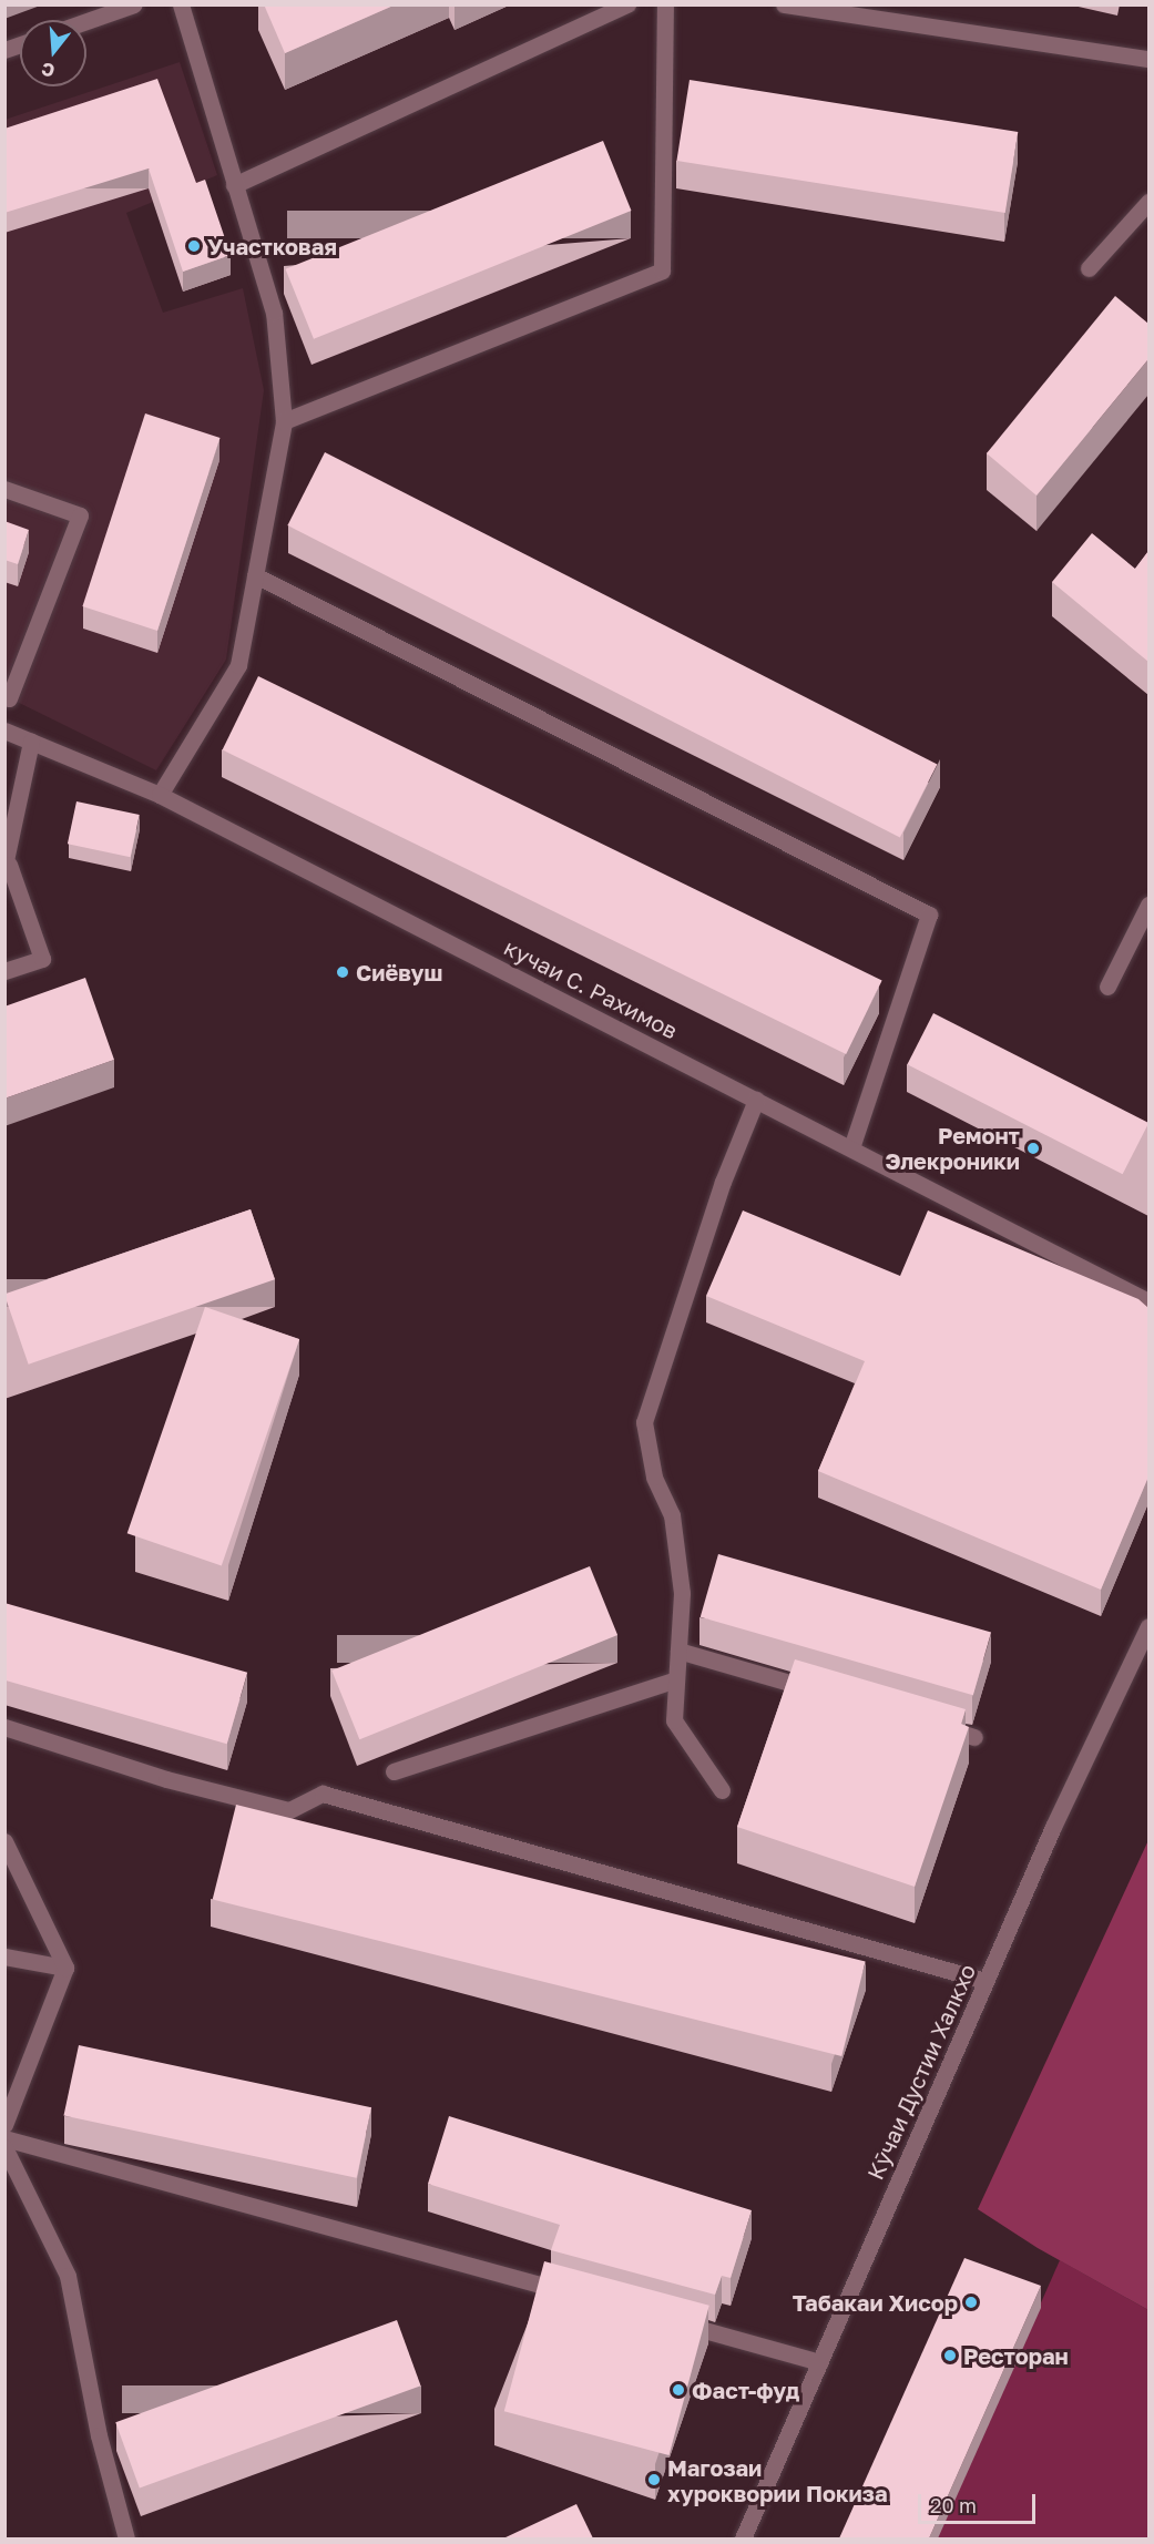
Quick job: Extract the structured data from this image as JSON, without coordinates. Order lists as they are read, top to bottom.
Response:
{
  "streets": {
    "street": ["кучаи С. Рахимов", "Кӯчаи Дустии Халкхо"]
  },
  "places": [
    "Участковая",
    "Сиёвуш",
    "Ремонт Элекроники",
    "Табакаи Хисор",
    "Ресторан",
    "Фаст-фуд",
    "Магозаи хуроквории Покиза"
  ],
  "scale_bar": "20 m",
  "north": "bottom"
}
